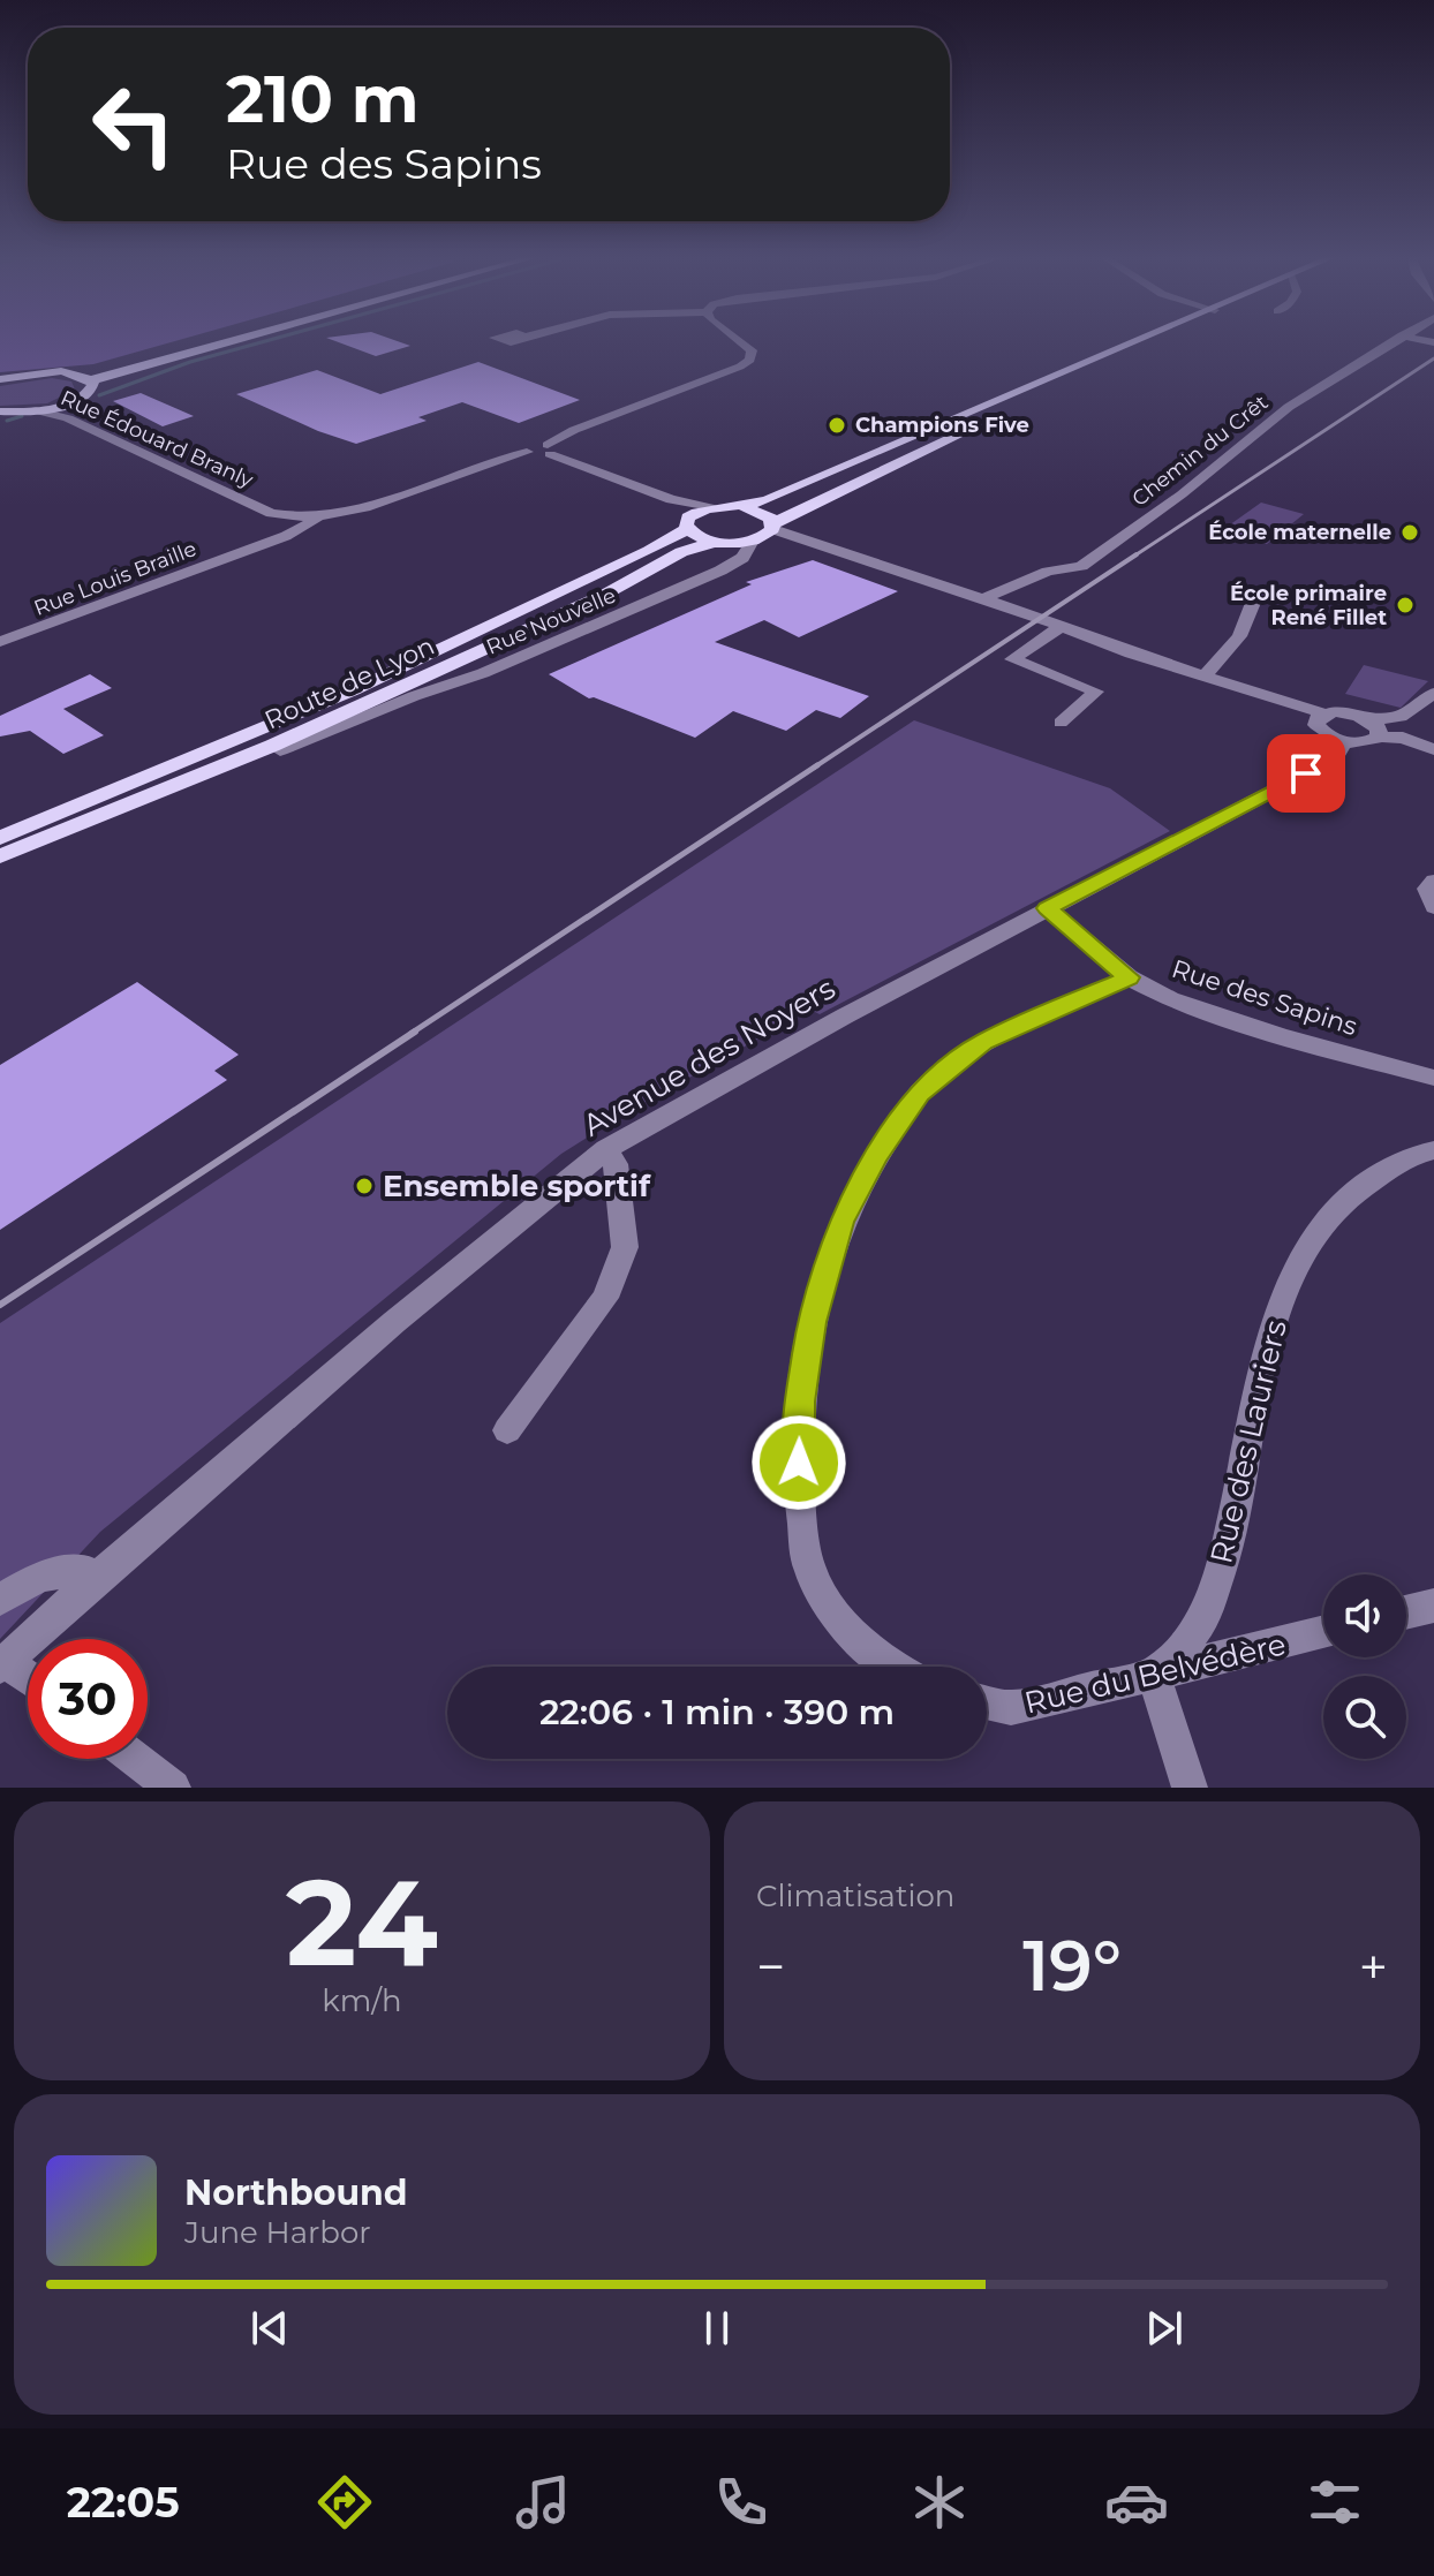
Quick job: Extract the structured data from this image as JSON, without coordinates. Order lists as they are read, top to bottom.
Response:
{
  "streets": {
    "main road": ["Route de Lyon"],
    "street": [
      "Rue Édouard Branly",
      "Chemin du Crêt",
      "Rue Louis Braille",
      "Rue Nouvelle",
      "Rue des Sapins",
      "Avenue des Noyers",
      "Rue des Lauriers",
      "Rue du Belvédère"
    ]
  },
  "crossings": [
    ["Rue Édouard Branly", "Rue Louis Braille"],
    ["Rue des Sapins", "Avenue des Noyers"],
    ["Rue des Lauriers", "Rue du Belvédère"]
  ],
  "places": [
    "Champions Five",
    "École maternelle",
    "École primaire René Fillet",
    "Ensemble sportif"
  ],
  "page": {
    "turn": ["210 m", "Rue des Sapins"],
    "limit": "30",
    "trip": "22:06 · 1 min · 390 m",
    "tile": [
      ["24", "km/h"],
      "Climatisation"
    ],
    "heat": ["−", "19°", "+"],
    "song": ["Northbound", "June Harbor"],
    "tabs": "22:05"
  }
}
